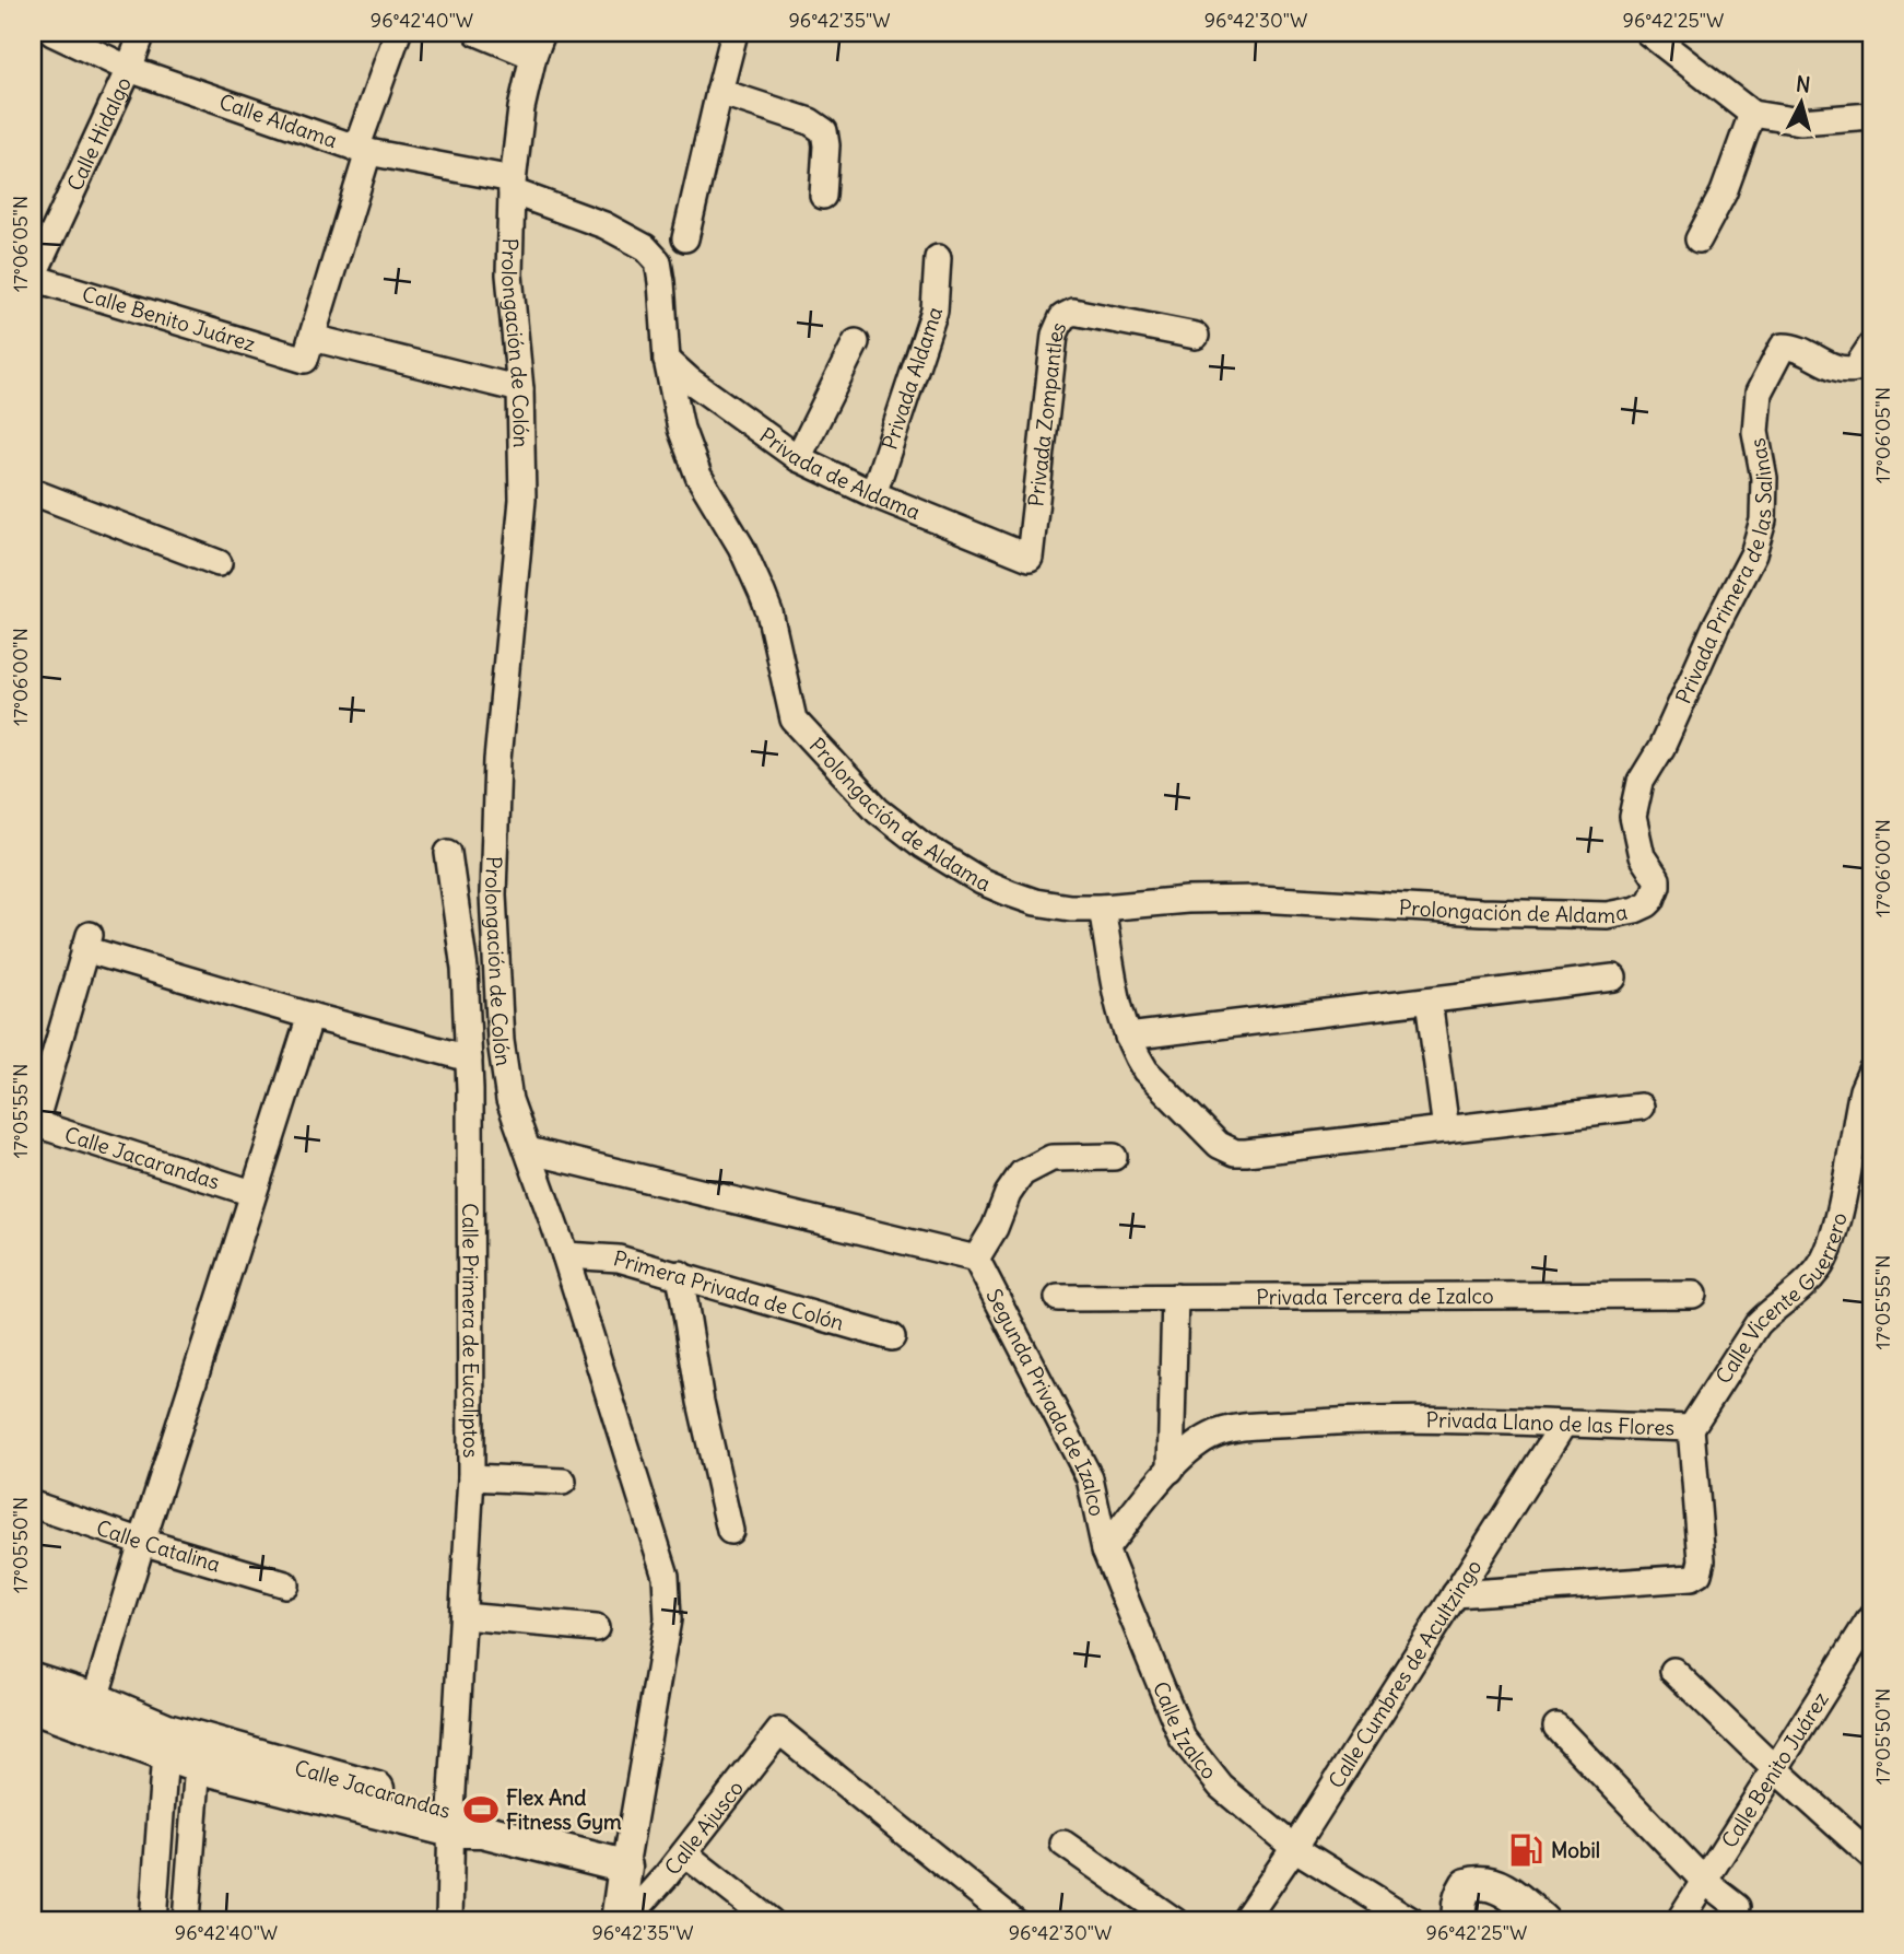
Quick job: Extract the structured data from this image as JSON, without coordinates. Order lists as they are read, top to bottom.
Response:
{
  "streets": {
    "main road": ["Calle Jacarandas"],
    "street": [
      "Calle Aldama",
      "Calle Hidalgo",
      "Calle Benito Juárez",
      "Prolongación de Colón",
      "Privada Aldama",
      "Privada Zompantles",
      "Privada de Aldama",
      "Privada Primera de las Salinas",
      "Prolongación de Aldama",
      "Primera Privada de Colón",
      "Privada Tercera de Izalco",
      "Calle Vicente Guerrero",
      "Calle Primera de Eucaliptos",
      "Segunda Privada de Izalco",
      "Privada Llano de las Flores",
      "Calle Catalina",
      "Calle Cumbres de Acultzingo",
      "Calle Izalco",
      "Calle Ajusco"
    ]
  },
  "crossings": [
    ["Calle Aldama", "Calle Hidalgo"],
    ["Calle Aldama", "Prolongación de Colón"],
    ["Calle Aldama", "Prolongación de Aldama"],
    ["Calle Hidalgo", "Calle Benito Juárez"],
    ["Calle Benito Juárez", "Prolongación de Colón"],
    ["Prolongación de Colón", "Prolongación de Aldama"],
    ["Prolongación de Colón", "Calle Jacarandas"],
    ["Prolongación de Colón", "Primera Privada de Colón"],
    ["Privada Aldama", "Privada de Aldama"],
    ["Privada Zompantles", "Privada de Aldama"],
    ["Privada de Aldama", "Prolongación de Aldama"],
    ["Privada Primera de las Salinas", "Prolongación de Aldama"],
    ["Calle Jacarandas", "Calle Primera de Eucaliptos"],
    ["Calle Vicente Guerrero", "Privada Llano de las Flores"],
    ["Segunda Privada de Izalco", "Calle Izalco"],
    ["Privada Llano de las Flores", "Calle Cumbres de Acultzingo"],
    ["Calle Cumbres de Acultzingo", "Calle Izalco"]
  ],
  "places": {
    "sports": ["Flex And Fitness Gym"],
    "fuel station": ["Mobil"]
  },
  "north": "top",
  "coordinates": [
    "96°42'40\"W",
    "96°42'35\"W",
    "96°42'30\"W",
    "96°42'25\"W",
    "17°06'05\"N",
    "17°06'00\"N",
    "17°05'55\"N",
    "17°05'50\"N"
  ]
}
